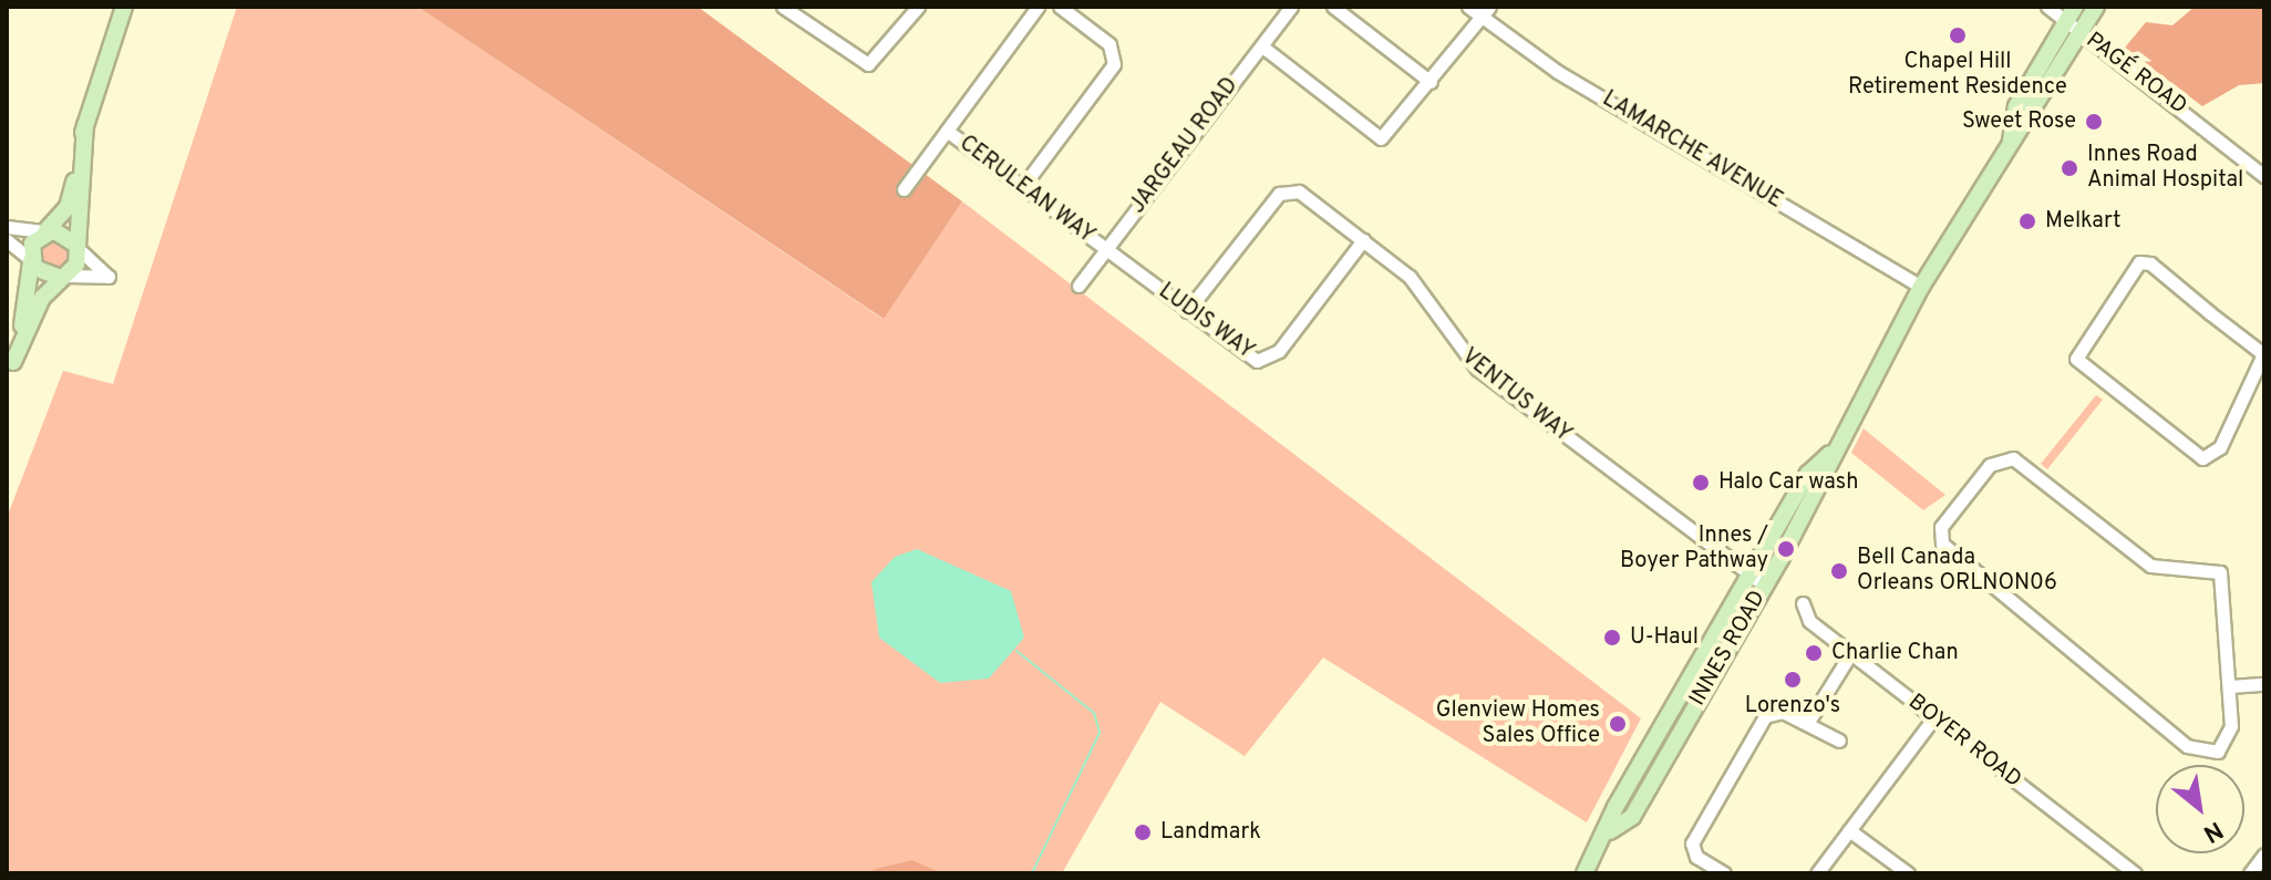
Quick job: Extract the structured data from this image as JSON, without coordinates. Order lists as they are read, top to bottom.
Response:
{
  "streets": {
    "main road": ["INNES ROAD"],
    "street": [
      "PAGÉ ROAD",
      "JARGEAU ROAD",
      "LAMARCHE AVENUE",
      "CERULEAN WAY",
      "LUDIS WAY",
      "VENTUS WAY",
      "BOYER ROAD"
    ]
  },
  "crossings": [
    ["PAGÉ ROAD", "INNES ROAD"],
    ["JARGEAU ROAD", "CERULEAN WAY"],
    ["JARGEAU ROAD", "LUDIS WAY"],
    ["LAMARCHE AVENUE", "INNES ROAD"],
    ["CERULEAN WAY", "LUDIS WAY"],
    ["LUDIS WAY", "VENTUS WAY"],
    ["VENTUS WAY", "INNES ROAD"]
  ],
  "places": [
    "Chapel Hill Retirement Residence",
    "Sweet Rose",
    "Innes Road Animal Hospital",
    "Melkart",
    "Halo Car wash",
    "Innes / Boyer Pathway",
    "Bell Canada Orleans ORLNON06",
    "U-Haul",
    "Charlie Chan",
    "Lorenzo's",
    "Glenview Homes Sales Office",
    "Landmark"
  ],
  "north": "bottom right"
}
